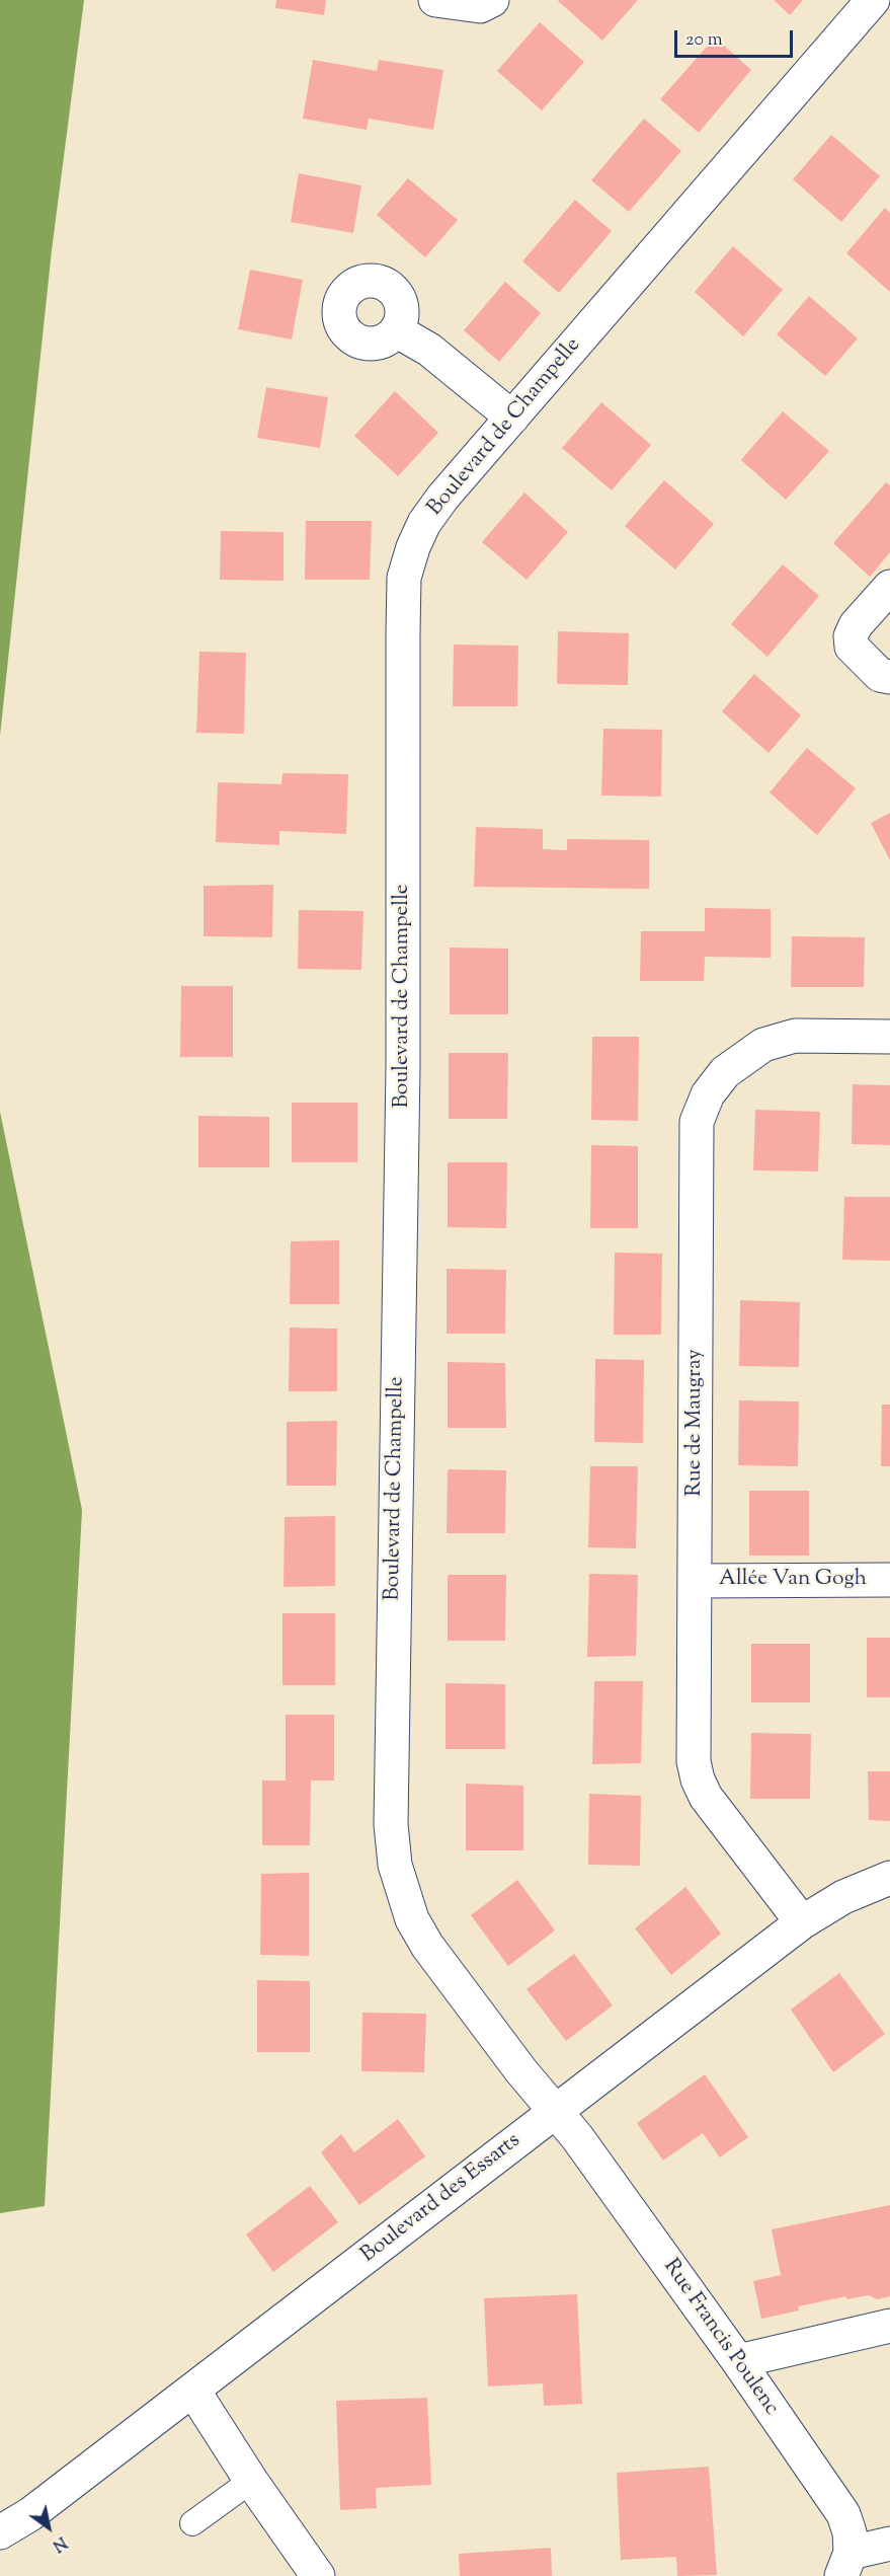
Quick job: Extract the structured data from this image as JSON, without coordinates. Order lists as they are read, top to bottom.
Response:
{
  "streets": {
    "street": [
      "Boulevard de Champelle",
      "Rue de Maugray",
      "Allée Van Gogh",
      "Boulevard des Essarts",
      "Rue Francis Poulenc"
    ]
  },
  "crossings": [
    ["Boulevard de Champelle", "Boulevard des Essarts"],
    ["Boulevard de Champelle", "Rue Francis Poulenc"],
    ["Rue de Maugray", "Allée Van Gogh"],
    ["Rue de Maugray", "Boulevard des Essarts"],
    ["Boulevard des Essarts", "Rue Francis Poulenc"]
  ],
  "scale_bar": "20 m",
  "north": "bottom right"
}
